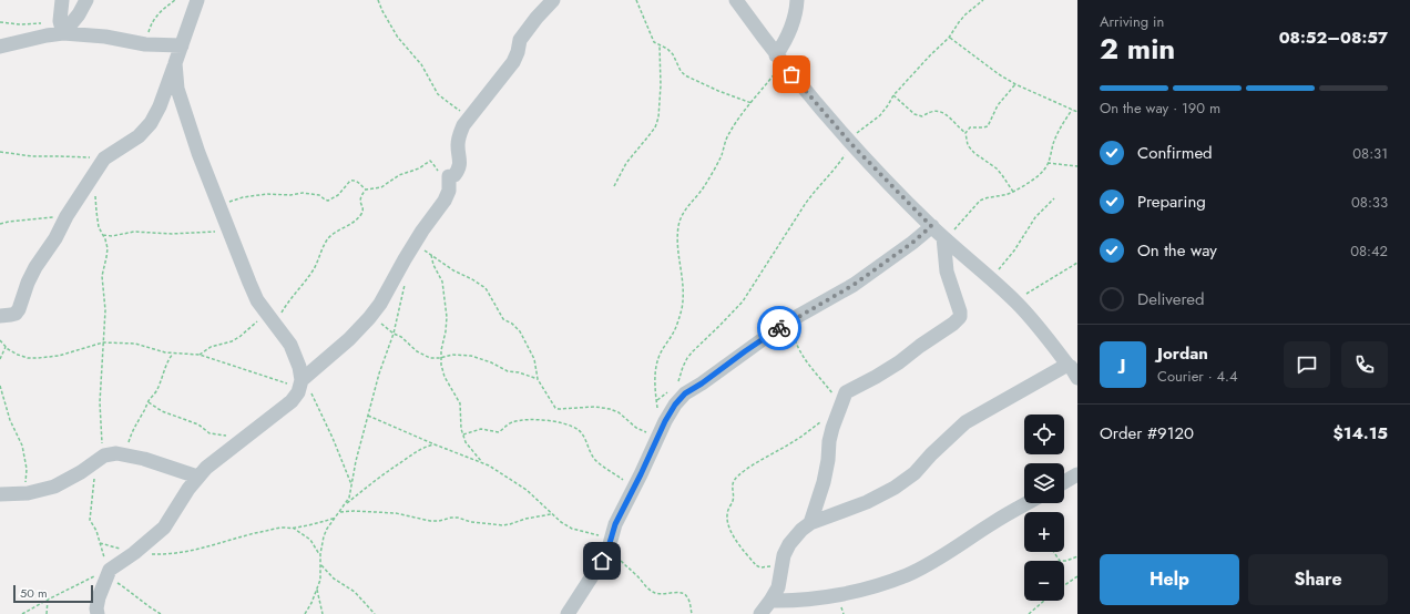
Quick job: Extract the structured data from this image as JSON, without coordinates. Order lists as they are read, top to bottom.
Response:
{
  "scale_bar": "50 m",
  "page": {
    "heading": ["2 min", "Arriving in", "08:52–08:57"],
    "panel": [
      "Jordan",
      "Courier · 4.4",
      "Order #9120",
      "$14.15"
    ],
    "bar": "On the way · 190 m",
    "list": [
      ["Confirmed", "08:31"],
      ["Preparing", "08:33"],
      ["On the way", "08:42"],
      "Delivered"
    ],
    "round": "J",
    "map_buttons": ["+", "−"],
    "buttons": ["Help", "Share"],
    "scale": "50 m"
  }
}
